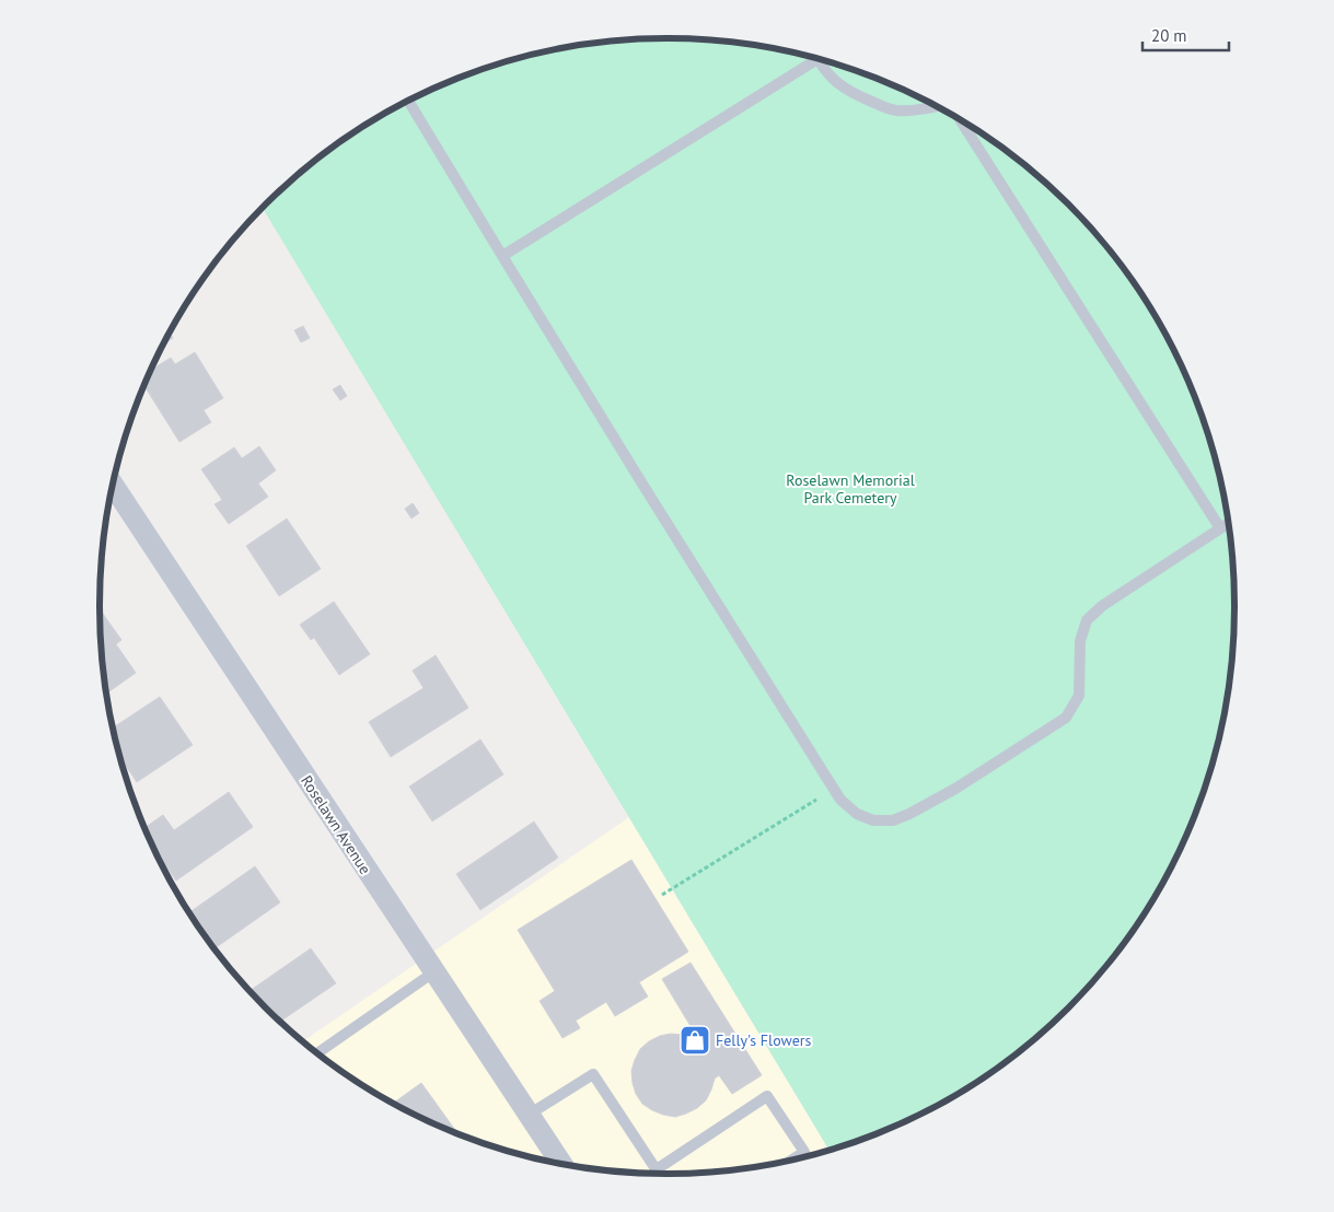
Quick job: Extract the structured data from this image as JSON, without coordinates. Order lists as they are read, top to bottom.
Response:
{
  "streets": {
    "street": ["Roselawn Avenue"]
  },
  "parks": ["Roselawn Memorial Park Cemetery"],
  "places": {
    "shop": ["Felly's Flowers"]
  },
  "scale_bar": "20 m"
}
